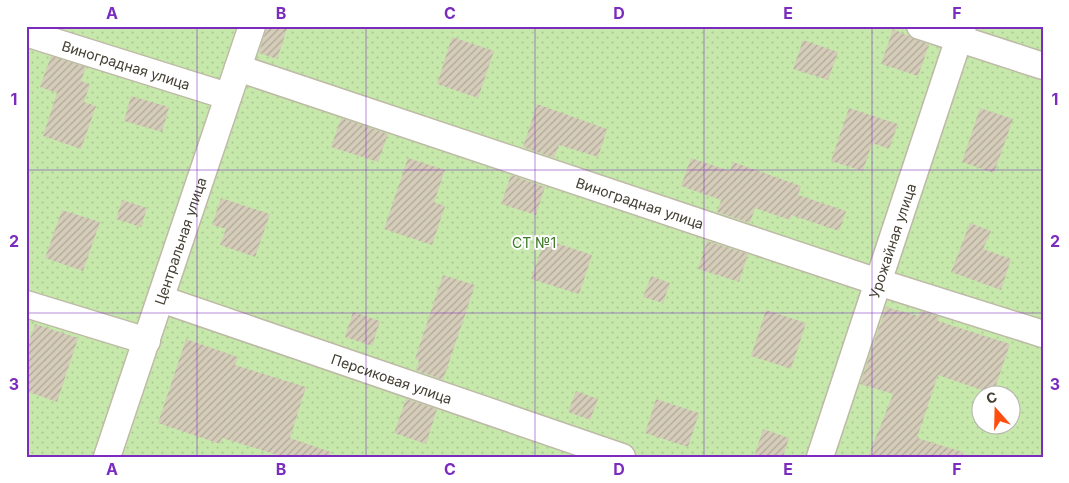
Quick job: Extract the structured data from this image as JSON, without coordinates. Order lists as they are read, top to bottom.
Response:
{
  "streets": {
    "street": [
      "Виноградная улица",
      "Урожайная улица",
      "Центральная улица",
      "Персиковая улица"
    ]
  },
  "crossings": [
    ["Виноградная улица", "Урожайная улица"],
    ["Виноградная улица", "Центральная улица"],
    ["Центральная улица", "Персиковая улица"]
  ],
  "parks": ["СТ №1"],
  "north": "top",
  "grid": {
    "columns": [
      "A",
      "B",
      "C",
      "D",
      "E",
      "F"
    ],
    "rows": ["1", "2", "3"]
  }
}
